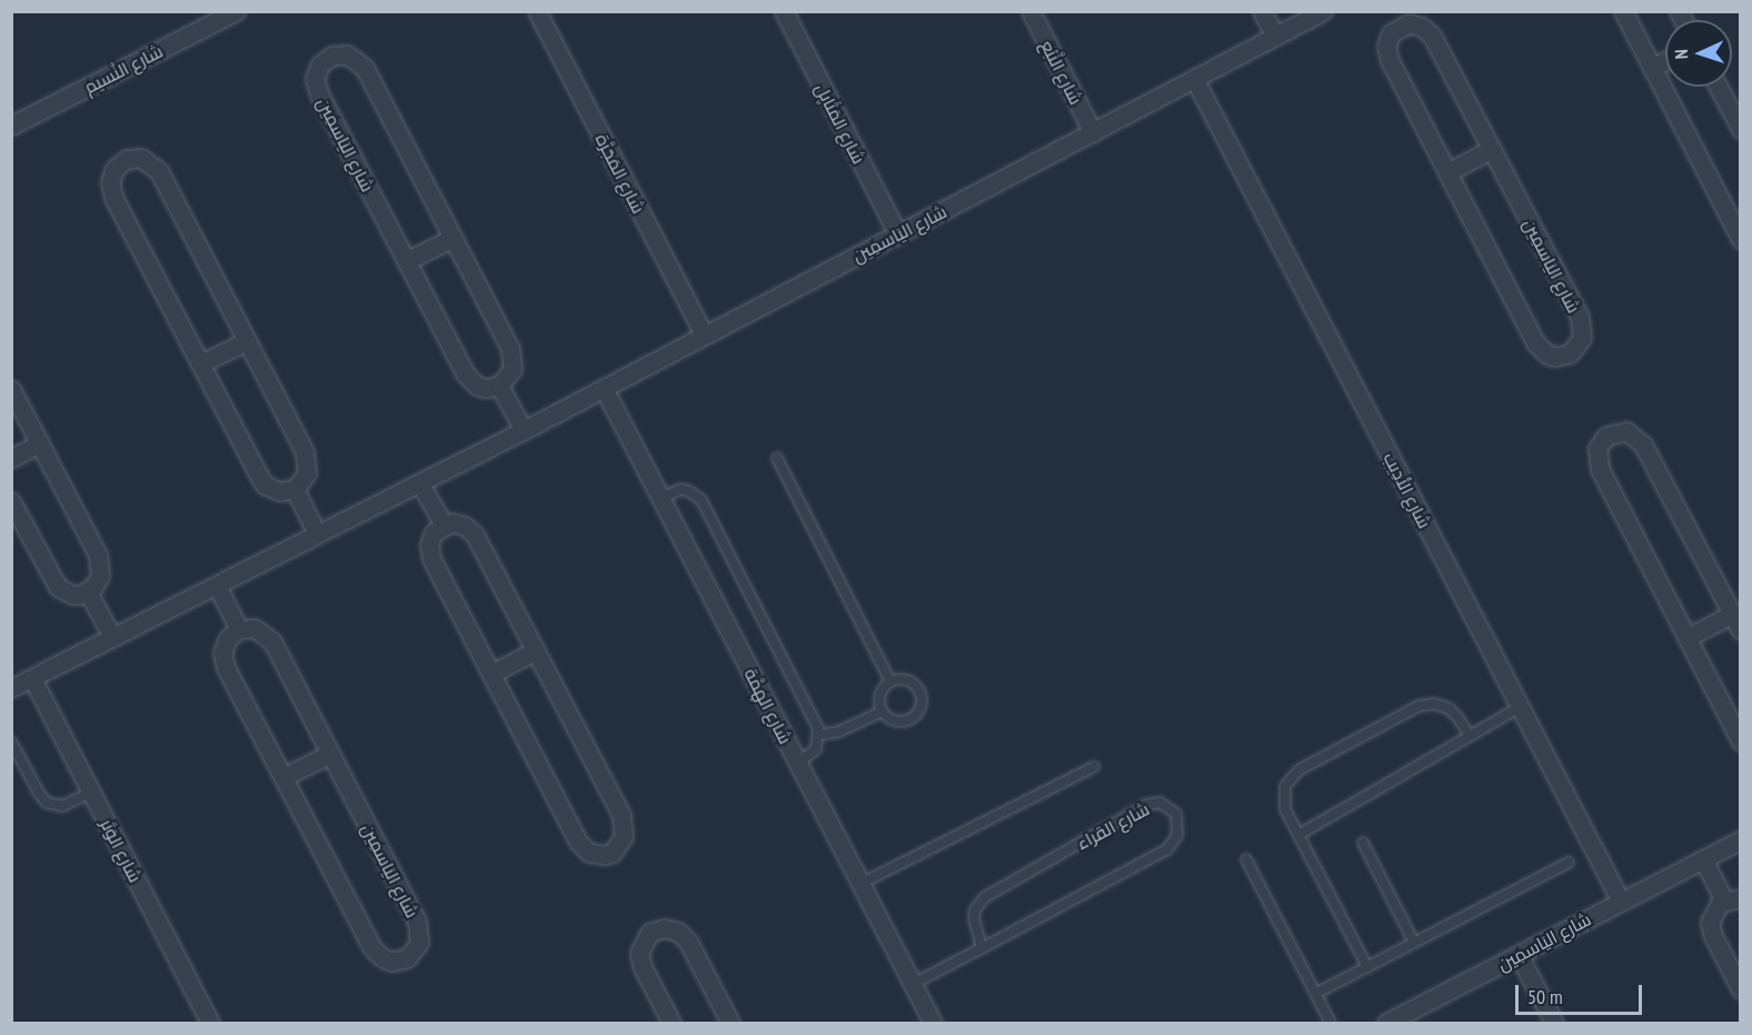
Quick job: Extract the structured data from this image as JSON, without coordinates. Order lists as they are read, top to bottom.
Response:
{
  "streets": {
    "street": [
      "شارع النَّسيم",
      "شارع النَّبْع",
      "شارع المَثَايِل",
      "شارع اليَاسمِين",
      "شارع المَجَرَّة",
      "شارع الأَدِيب",
      "شارع الهِمَّة",
      "شارع الوَتَر"
    ],
    "lane": ["شارع القراء"]
  },
  "crossings": [
    ["شارع النَّبْع", "شارع اليَاسمِين"],
    ["شارع المَثَايِل", "شارع اليَاسمِين"],
    ["شارع اليَاسمِين", "شارع المَجَرَّة"],
    ["شارع اليَاسمِين", "شارع الأَدِيب"],
    ["شارع اليَاسمِين", "شارع الهِمَّة"],
    ["شارع اليَاسمِين", "شارع الوَتَر"],
    ["شارع الهِمَّة", "شارع القراء"]
  ],
  "scale_bar": "50 m",
  "north": "left"
}
